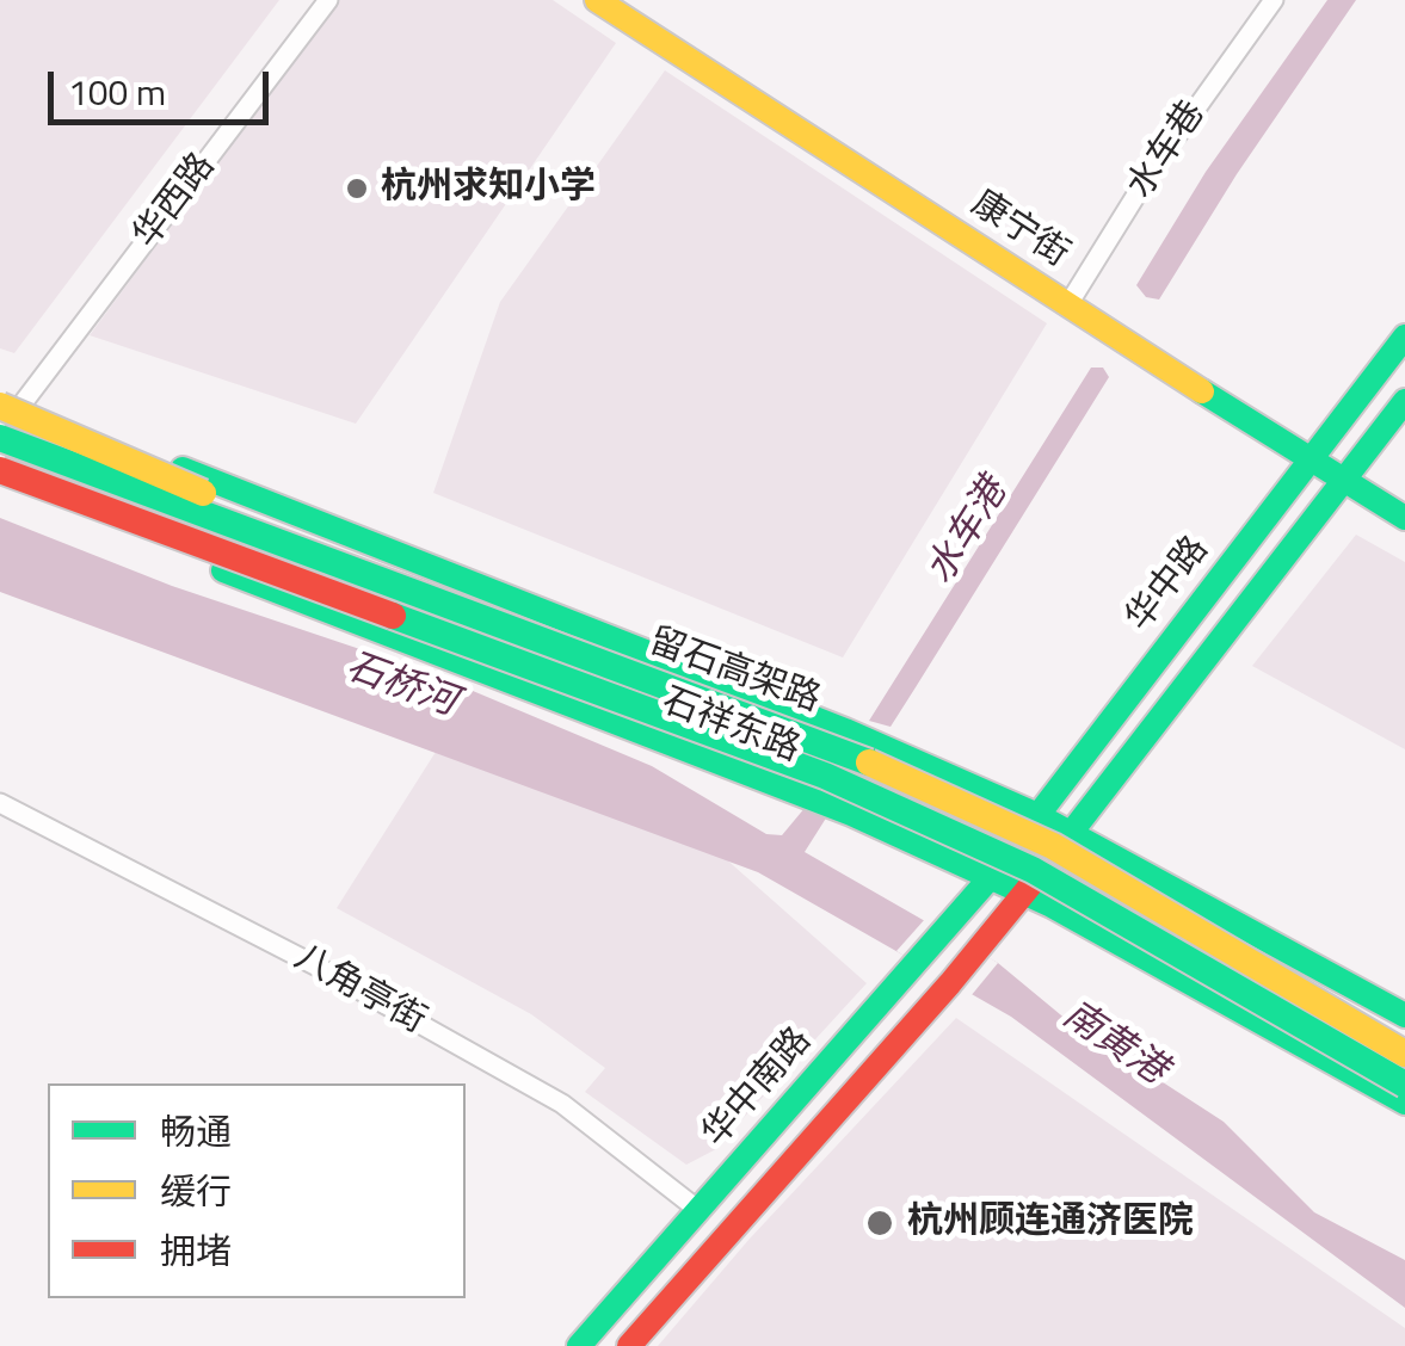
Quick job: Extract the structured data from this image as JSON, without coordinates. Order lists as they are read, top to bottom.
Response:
{
  "streets": {
    "main road": [
      "康宁街",
      "华中路",
      "留石高架路",
      "石祥东路",
      "华中南路"
    ],
    "street": ["水车巷", "华西路", "八角亭街"]
  },
  "crossings": [
    ["水车巷", "康宁街"],
    ["华西路", "石祥东路"],
    ["康宁街", "华中路"],
    ["华中路", "石祥东路"],
    ["华中路", "华中南路"],
    ["留石高架路", "石祥东路"],
    ["石祥东路", "华中南路"],
    ["八角亭街", "华中南路"]
  ],
  "water": ["水车港", "石桥河", "南黄港"],
  "places": ["杭州求知小学", "杭州顾连通济医院"],
  "legend": ["畅通", "缓行", "拥堵"],
  "scale_bar": "100 m"
}
